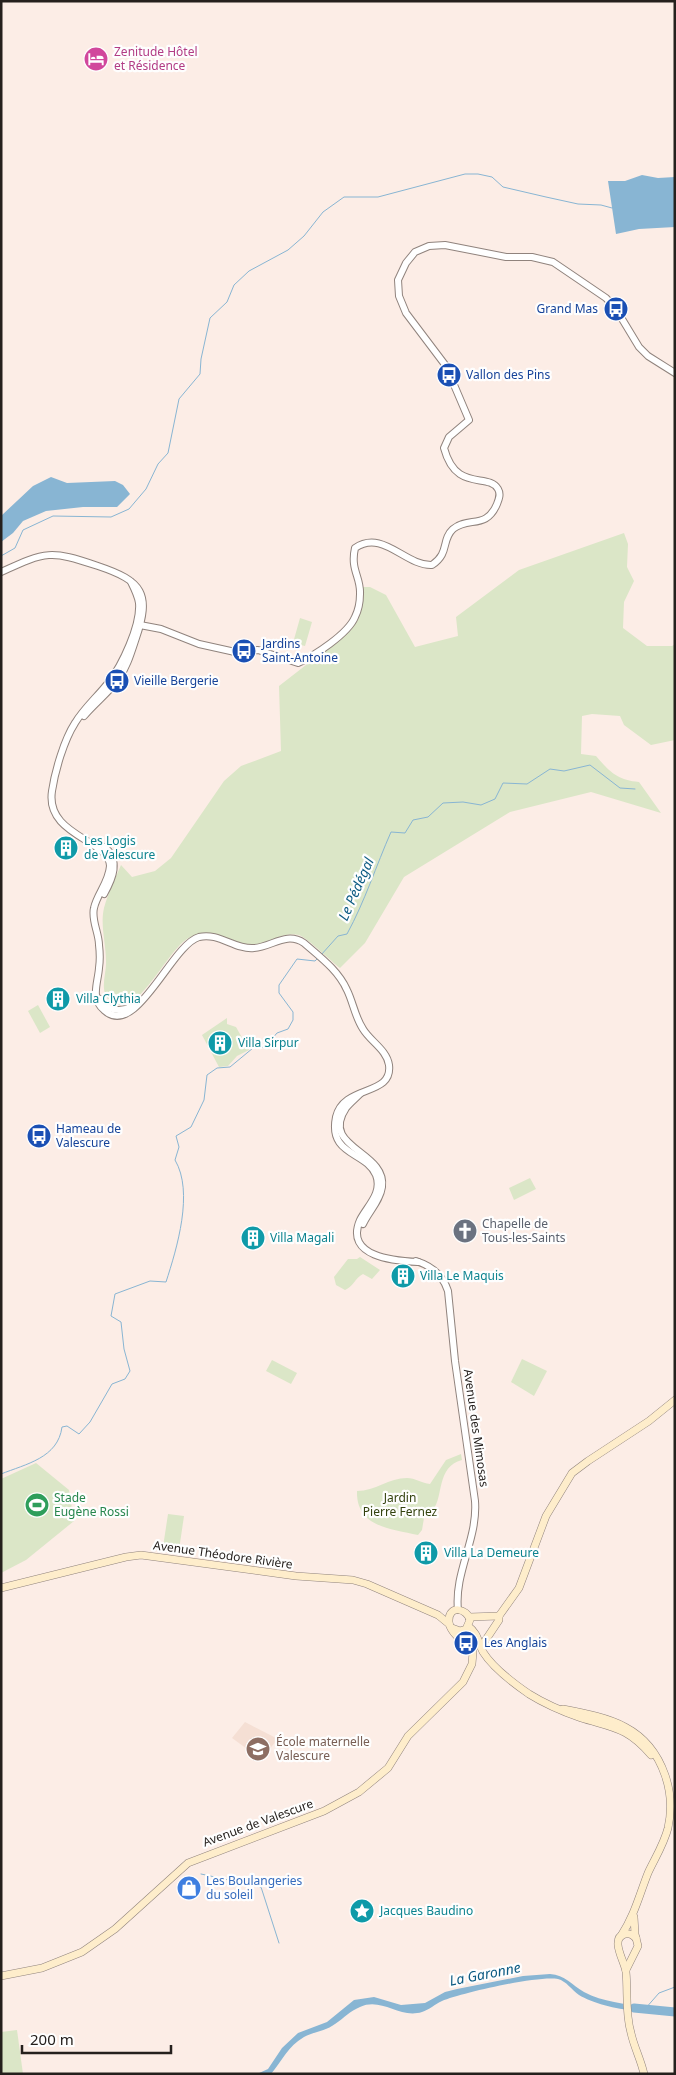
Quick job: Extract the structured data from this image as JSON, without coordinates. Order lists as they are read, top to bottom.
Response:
{
  "streets": {
    "main road": ["Avenue Théodore Rivière", "Avenue de Valescure"],
    "street": ["Avenue des Mimosas"]
  },
  "crossings": [
    ["Avenue des Mimosas", "Avenue Théodore Rivière"]
  ],
  "water": ["Le Pédégal", "La Garonne"],
  "parks": ["Jardin Pierre Fernez"],
  "places": {
    "hotel": ["Zenitude Hôtel et Résidence"],
    "bus stop": [
      "Grand Mas",
      "Vallon des Pins",
      "Jardins Saint-Antoine",
      "Vieille Bergerie",
      "Hameau de Valescure",
      "Les Anglais"
    ],
    "building": [
      "Les Logis de Valescure",
      "Villa Clythia",
      "Villa Sirpur",
      "Villa Magali",
      "Villa Le Maquis",
      "Villa La Demeure"
    ],
    "church": ["Chapelle de Tous-les-Saints"],
    "sports": ["Stade Eugène Rossi"],
    "school or university": ["École maternelle Valescure"],
    "shop": ["Les Boulangeries du soleil"],
    "place": ["Jacques Baudino"]
  },
  "scale_bar": "200 m"
}
